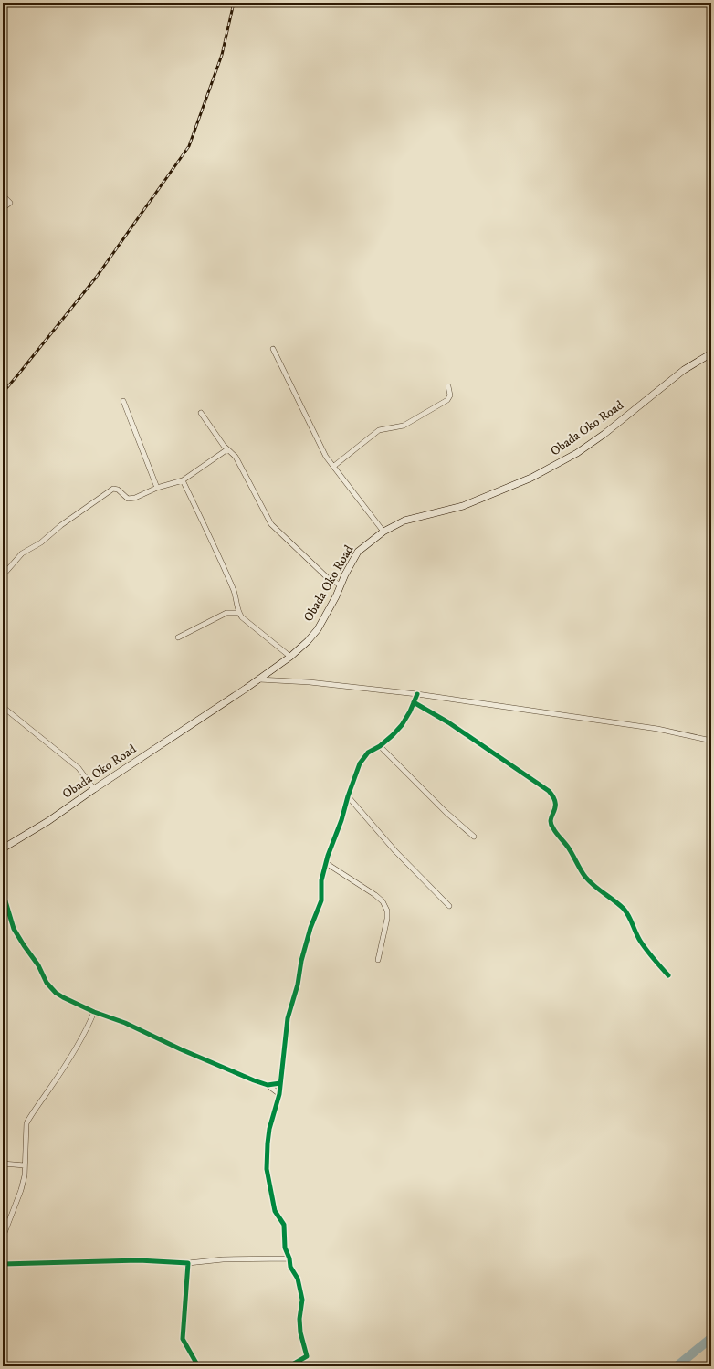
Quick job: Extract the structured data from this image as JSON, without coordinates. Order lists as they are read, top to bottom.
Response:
{
  "streets": {
    "main road": ["Obada Oko Road"]
  }
}
